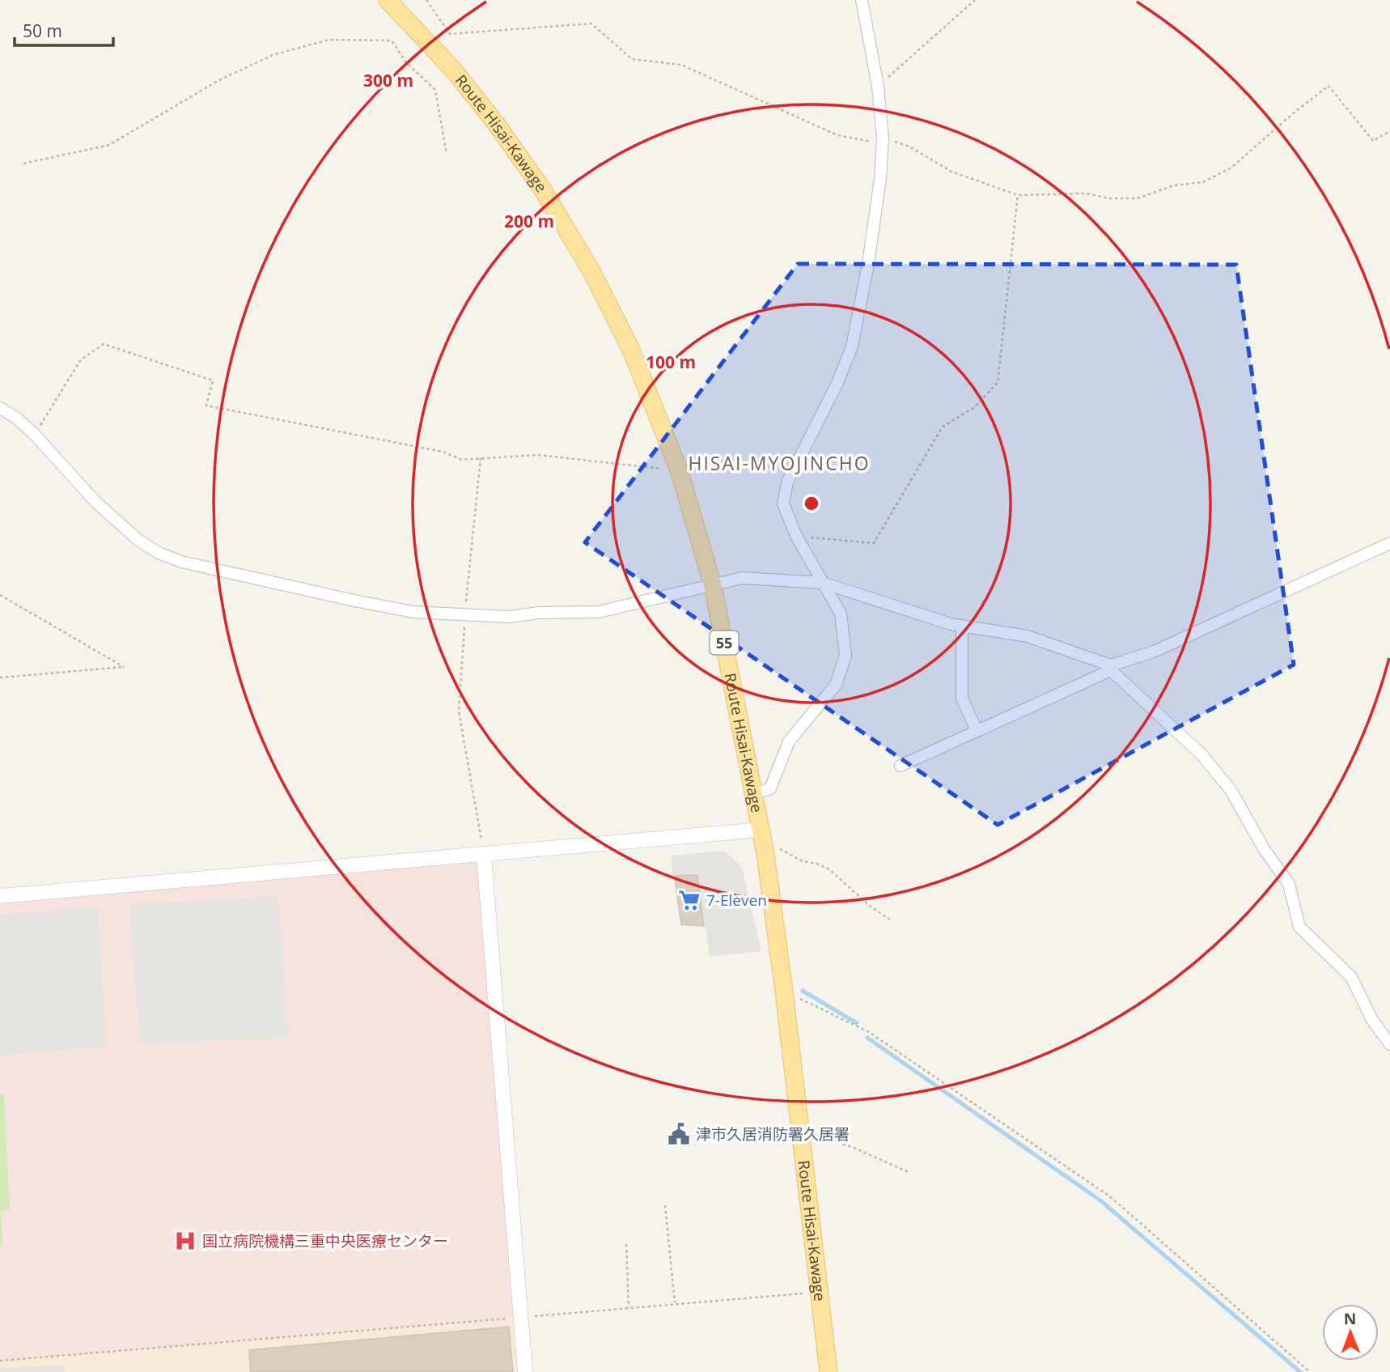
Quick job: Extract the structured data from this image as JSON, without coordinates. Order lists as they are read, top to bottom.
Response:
{
  "streets": {
    "main road": ["Route Hisai-Kawage", "55"]
  },
  "districts": ["HISAI-MYOJINCHO"],
  "places": {
    "supermarket": ["7-Eleven"],
    "public building": ["津市久居消防署久居署"],
    "hospital": ["国立病院機構三重中央医療センター"]
  },
  "scale_bar": "50 m",
  "north": "top",
  "rings": ["300 m", "200 m", "100 m"]
}
